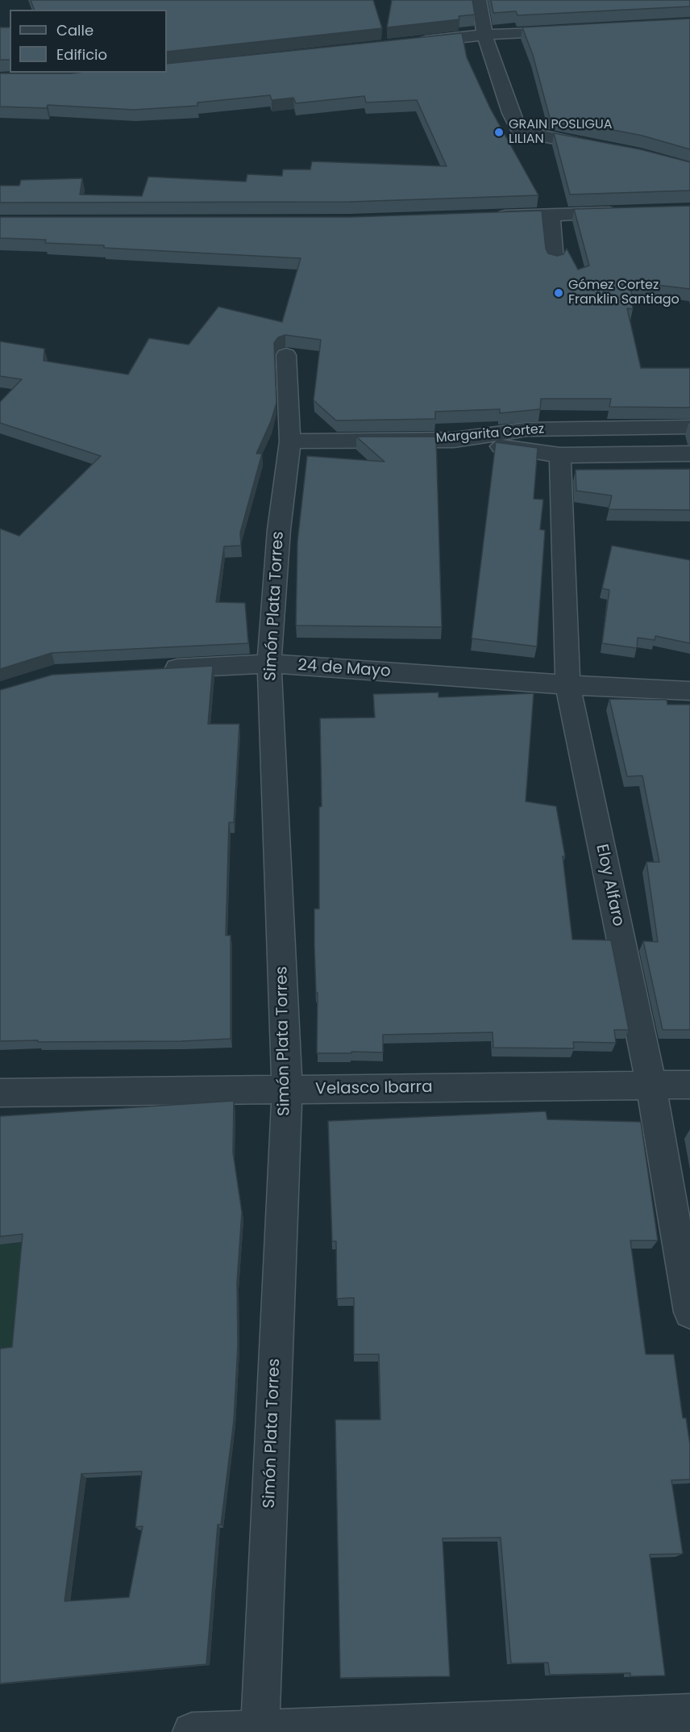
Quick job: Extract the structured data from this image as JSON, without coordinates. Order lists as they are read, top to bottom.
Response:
{
  "streets": {
    "street": [
      "Margarita Cortez",
      "Simón Plata Torres",
      "24 de Mayo",
      "Eloy Alfaro",
      "Velasco Ibarra"
    ]
  },
  "crossings": [
    ["Margarita Cortez", "Simón Plata Torres"],
    ["Simón Plata Torres", "24 de Mayo"],
    ["Simón Plata Torres", "Velasco Ibarra"],
    ["24 de Mayo", "Eloy Alfaro"],
    ["Eloy Alfaro", "Velasco Ibarra"]
  ],
  "places": ["GRAIN POSLIGUA LILIAN", "Gómez Cortez Franklin Santiago"],
  "legend": ["Calle", "Edificio"]
}
